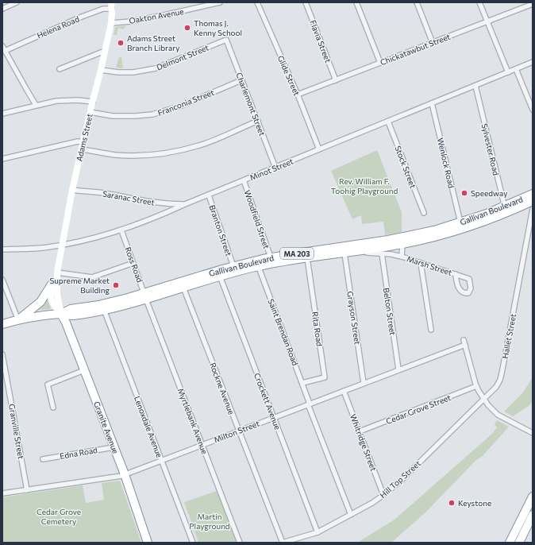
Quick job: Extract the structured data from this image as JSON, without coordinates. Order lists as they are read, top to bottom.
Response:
{
  "streets": {
    "highway": ["Gallivan Boulevard", "MA 203", "Granite Avenue"],
    "main road": ["Adams Street"],
    "street": [
      "Oakton Avenue",
      "Helena Road",
      "Flavia Street",
      "Chickatawbut Street",
      "Delmont Street",
      "Glide Street",
      "Franconia Street",
      "Charlemont Street",
      "Sylvester Road",
      "Wenlock Road",
      "Stock Street",
      "Minot Street",
      "Saranac Street",
      "Woodfield Street",
      "Branton Street",
      "Ross Road",
      "Marsh Street",
      "Belton Street",
      "Grayson Street",
      "Rita Road",
      "Saint Brendan Road",
      "Hallet Street",
      "Rockne Avenue",
      "Crockett Avenue",
      "Cedar Grove Street",
      "Myrtlebank Avenue",
      "Lenoxdale Avenue",
      "Granville Street",
      "Milton Street",
      "Whitridge Street",
      "Edna Road",
      "Hill Top Street"
    ]
  },
  "crossings": [
    ["Oakton Avenue", "Adams Street"],
    ["Helena Road", "Adams Street"],
    ["Flavia Street", "Chickatawbut Street"],
    ["Chickatawbut Street", "Glide Street"],
    ["Delmont Street", "Charlemont Street"],
    ["Delmont Street", "Adams Street"],
    ["Glide Street", "Minot Street"],
    ["Franconia Street", "Charlemont Street"],
    ["Franconia Street", "Adams Street"],
    ["Charlemont Street", "Minot Street"],
    ["Adams Street", "Minot Street"],
    ["Adams Street", "Saranac Street"],
    ["Adams Street", "Gallivan Boulevard"],
    ["Adams Street", "Granite Avenue"],
    ["Sylvester Road", "Minot Street"],
    ["Sylvester Road", "Gallivan Boulevard"],
    ["Wenlock Road", "Minot Street"],
    ["Wenlock Road", "Gallivan Boulevard"],
    ["Stock Street", "Minot Street"],
    ["Minot Street", "Saranac Street"],
    ["Minot Street", "Woodfield Street"],
    ["Minot Street", "Branton Street"],
    ["Minot Street", "Ross Road"],
    ["Gallivan Boulevard", "Woodfield Street"],
    ["Gallivan Boulevard", "Branton Street"],
    ["Gallivan Boulevard", "Ross Road"],
    ["Gallivan Boulevard", "Marsh Street"],
    ["Gallivan Boulevard", "Belton Street"],
    ["Gallivan Boulevard", "Grayson Street"],
    ["Gallivan Boulevard", "Rita Road"],
    ["Gallivan Boulevard", "Saint Brendan Road"],
    ["Gallivan Boulevard", "Rockne Avenue"],
    ["Gallivan Boulevard", "Crockett Avenue"],
    ["Gallivan Boulevard", "Myrtlebank Avenue"],
    ["Gallivan Boulevard", "Lenoxdale Avenue"],
    ["Gallivan Boulevard", "Granite Avenue"],
    ["Ross Road", "Myrtlebank Avenue"],
    ["Belton Street", "Milton Street"],
    ["Grayson Street", "Milton Street"],
    ["Rita Road", "Saint Brendan Road"],
    ["Saint Brendan Road", "Milton Street"],
    ["Saint Brendan Road", "Hill Top Street"],
    ["Hallet Street", "Hill Top Street"],
    ["Rockne Avenue", "Milton Street"],
    ["Rockne Avenue", "Hill Top Street"],
    ["Crockett Avenue", "Milton Street"],
    ["Crockett Avenue", "Hill Top Street"],
    ["Cedar Grove Street", "Milton Street"],
    ["Cedar Grove Street", "Whitridge Street"],
    ["Myrtlebank Avenue", "Milton Street"],
    ["Lenoxdale Avenue", "Milton Street"],
    ["Granite Avenue", "Milton Street"],
    ["Granite Avenue", "Edna Road"],
    ["Granville Street", "Milton Street"],
    ["Milton Street", "Whitridge Street"],
    ["Whitridge Street", "Hill Top Street"]
  ],
  "parks": ["Rev. William F. Toohig Playground", "Cedar Grove Cemetery", "Martin Playground"],
  "places": [
    "Thomas J. Kenny School",
    "Adams Street Branch Library",
    "Speedway",
    "Supreme Market Building",
    "Keystone"
  ]
}
